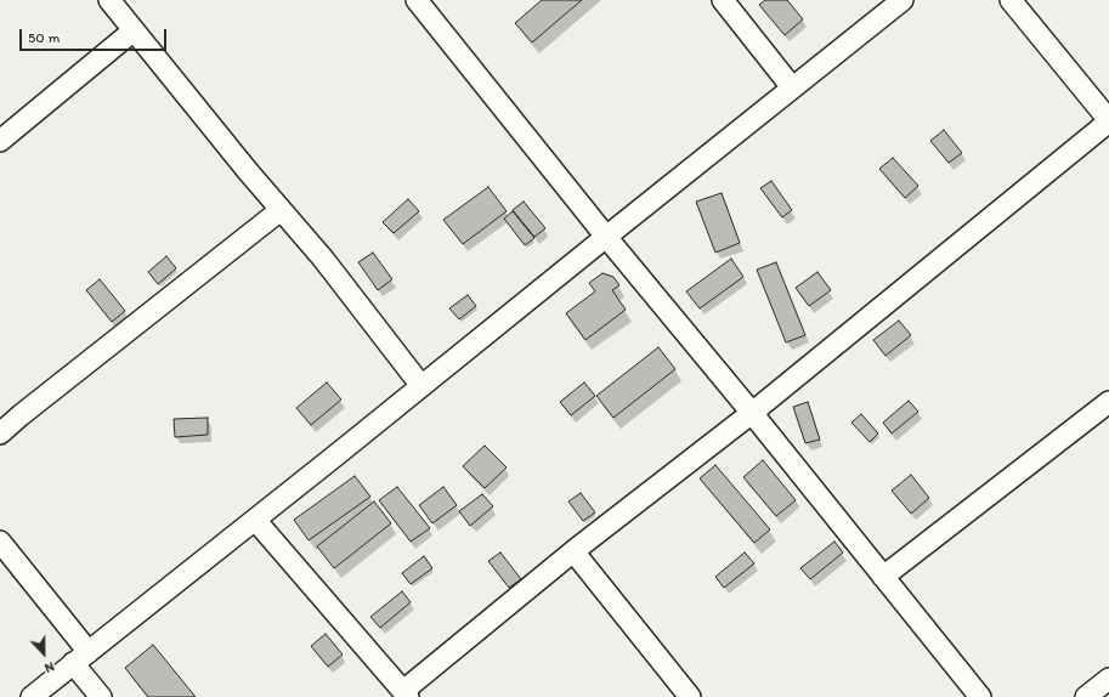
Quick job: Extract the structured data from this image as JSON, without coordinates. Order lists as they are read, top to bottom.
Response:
{
  "scale_bar": "50 m",
  "north": "bottom"
}
